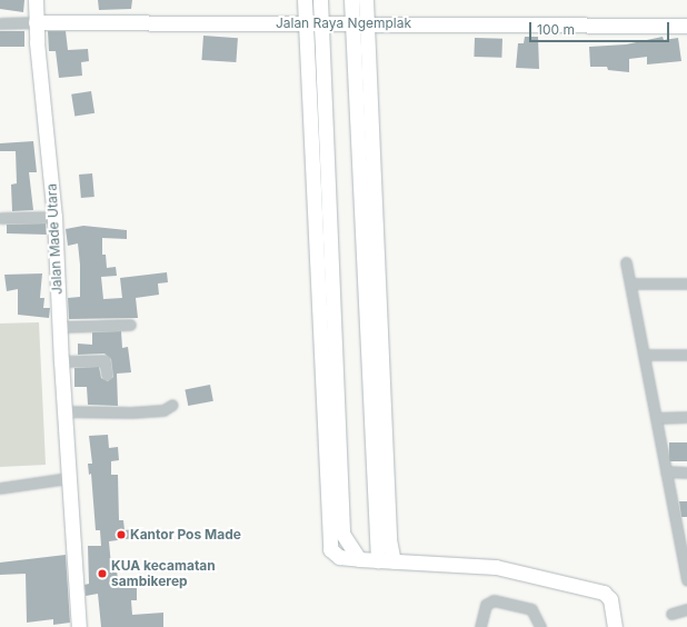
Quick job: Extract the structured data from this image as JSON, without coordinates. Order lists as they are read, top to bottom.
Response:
{
  "streets": {
    "main road": ["Jalan Raya Ngemplak", "Jalan Made Utara"]
  },
  "crossings": [
    ["Jalan Raya Ngemplak", "Jalan Made Utara"]
  ],
  "places": ["Kantor Pos Made", "KUA kecamatan sambikerep"],
  "scale_bar": "100 m"
}
